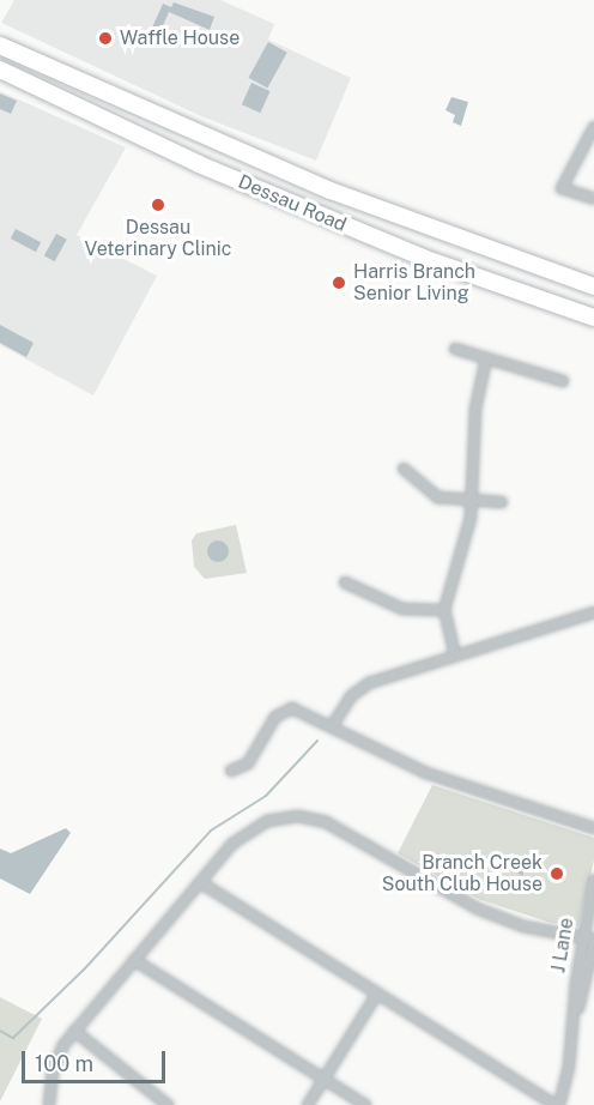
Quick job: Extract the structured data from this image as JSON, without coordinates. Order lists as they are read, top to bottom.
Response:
{
  "streets": {
    "main road": ["Dessau Road"],
    "street": ["J Lane"]
  },
  "places": [
    "Waffle House",
    "Dessau Veterinary Clinic",
    "Harris Branch Senior Living",
    "Branch Creek South Club House"
  ],
  "scale_bar": "100 m"
}
